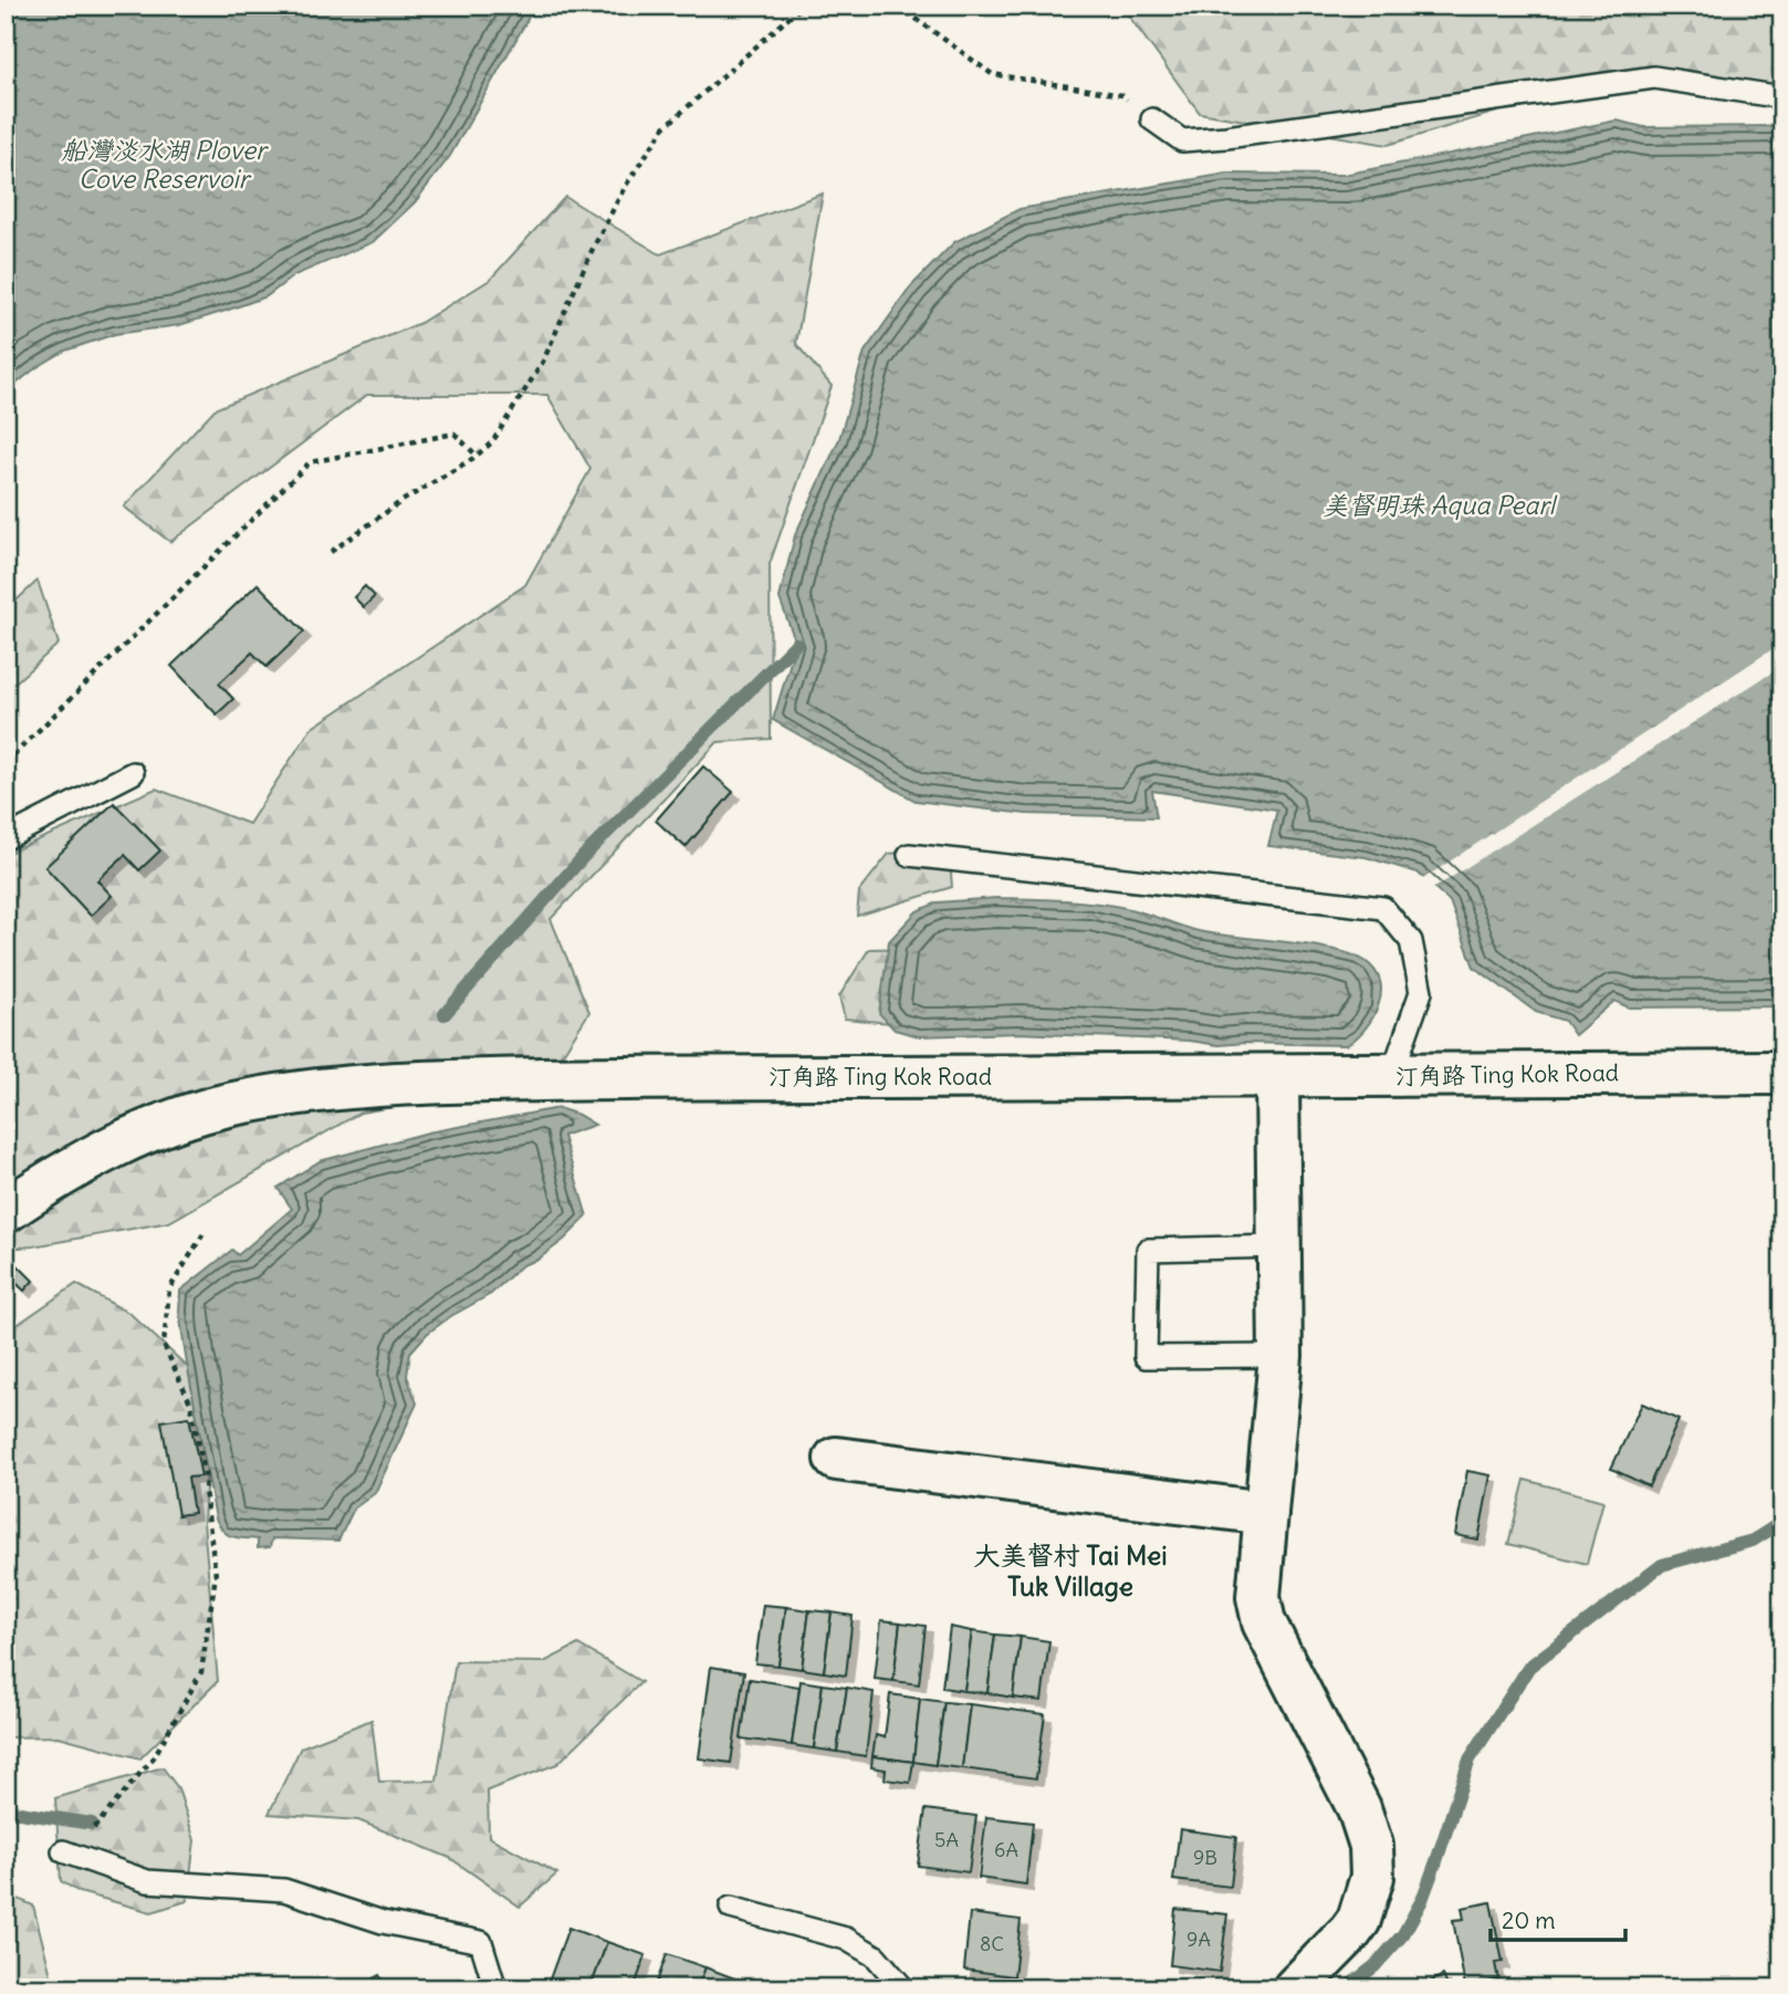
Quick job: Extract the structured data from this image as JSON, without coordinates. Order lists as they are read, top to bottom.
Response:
{
  "streets": {
    "street": ["汀角路 Ting Kok Road"]
  },
  "districts": ["大美督村 Tai Mei Tuk Village"],
  "water": ["船灣淡水湖 Plover Cove Reservoir", "美督明珠 Aqua Pearl"],
  "house_numbers": [
    "5A",
    "6A",
    "9B",
    "9A",
    "8C"
  ],
  "scale_bar": "20 m"
}
